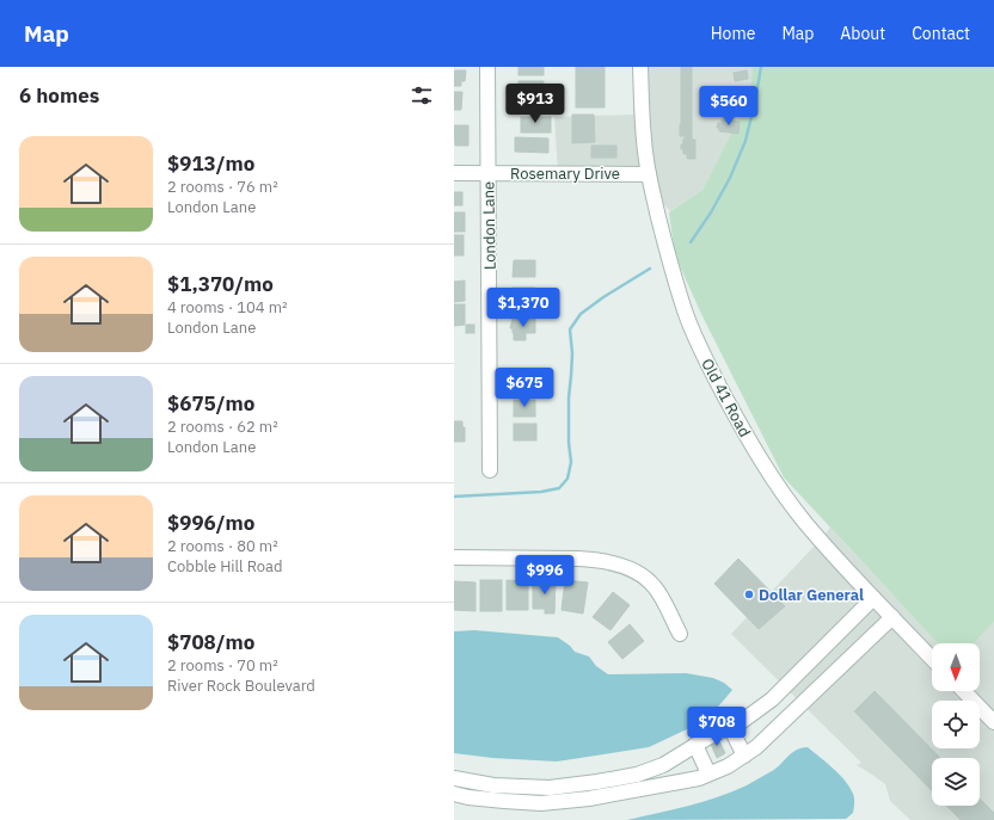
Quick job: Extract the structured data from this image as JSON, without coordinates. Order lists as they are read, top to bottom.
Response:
{
  "streets": {
    "street": ["Rosemary Drive", "London Lane", "Old 41 Road"]
  },
  "crossings": [
    ["Rosemary Drive", "London Lane"],
    ["Rosemary Drive", "Old 41 Road"]
  ],
  "places": ["Dollar General"],
  "north": "bottom",
  "page": {
    "header": "Map",
    "nav": [
      "Home",
      "Map",
      "About",
      "Contact"
    ],
    "heading": "6 homes",
    "price": [
      "$913",
      "$560",
      "$1,370",
      "$675",
      "$996",
      "$708"
    ],
    "list": [
      {
        "name": "$913/mo",
        "note": "2 rooms · 76 m² · London Lane"
      },
      {
        "name": "$1,370/mo",
        "note": "4 rooms · 104 m² · London Lane"
      },
      {
        "name": "$675/mo",
        "note": "2 rooms · 62 m² · London Lane"
      },
      {
        "name": "$996/mo",
        "note": "2 rooms · 80 m² · Cobble Hill Road"
      },
      {
        "name": "$708/mo",
        "note": "2 rooms · 70 m² · River Rock Boulevard"
      }
    ]
  }
}
